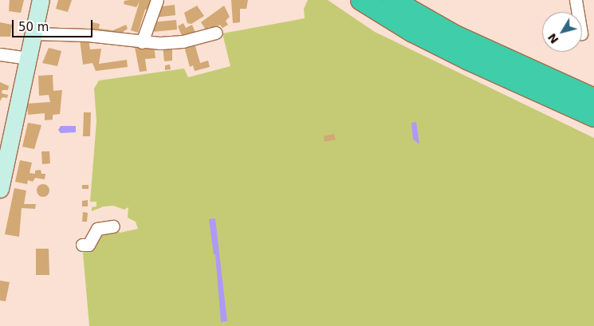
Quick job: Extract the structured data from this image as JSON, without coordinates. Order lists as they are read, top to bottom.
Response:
{
  "scale_bar": "50 m",
  "north": "bottom left"
}
